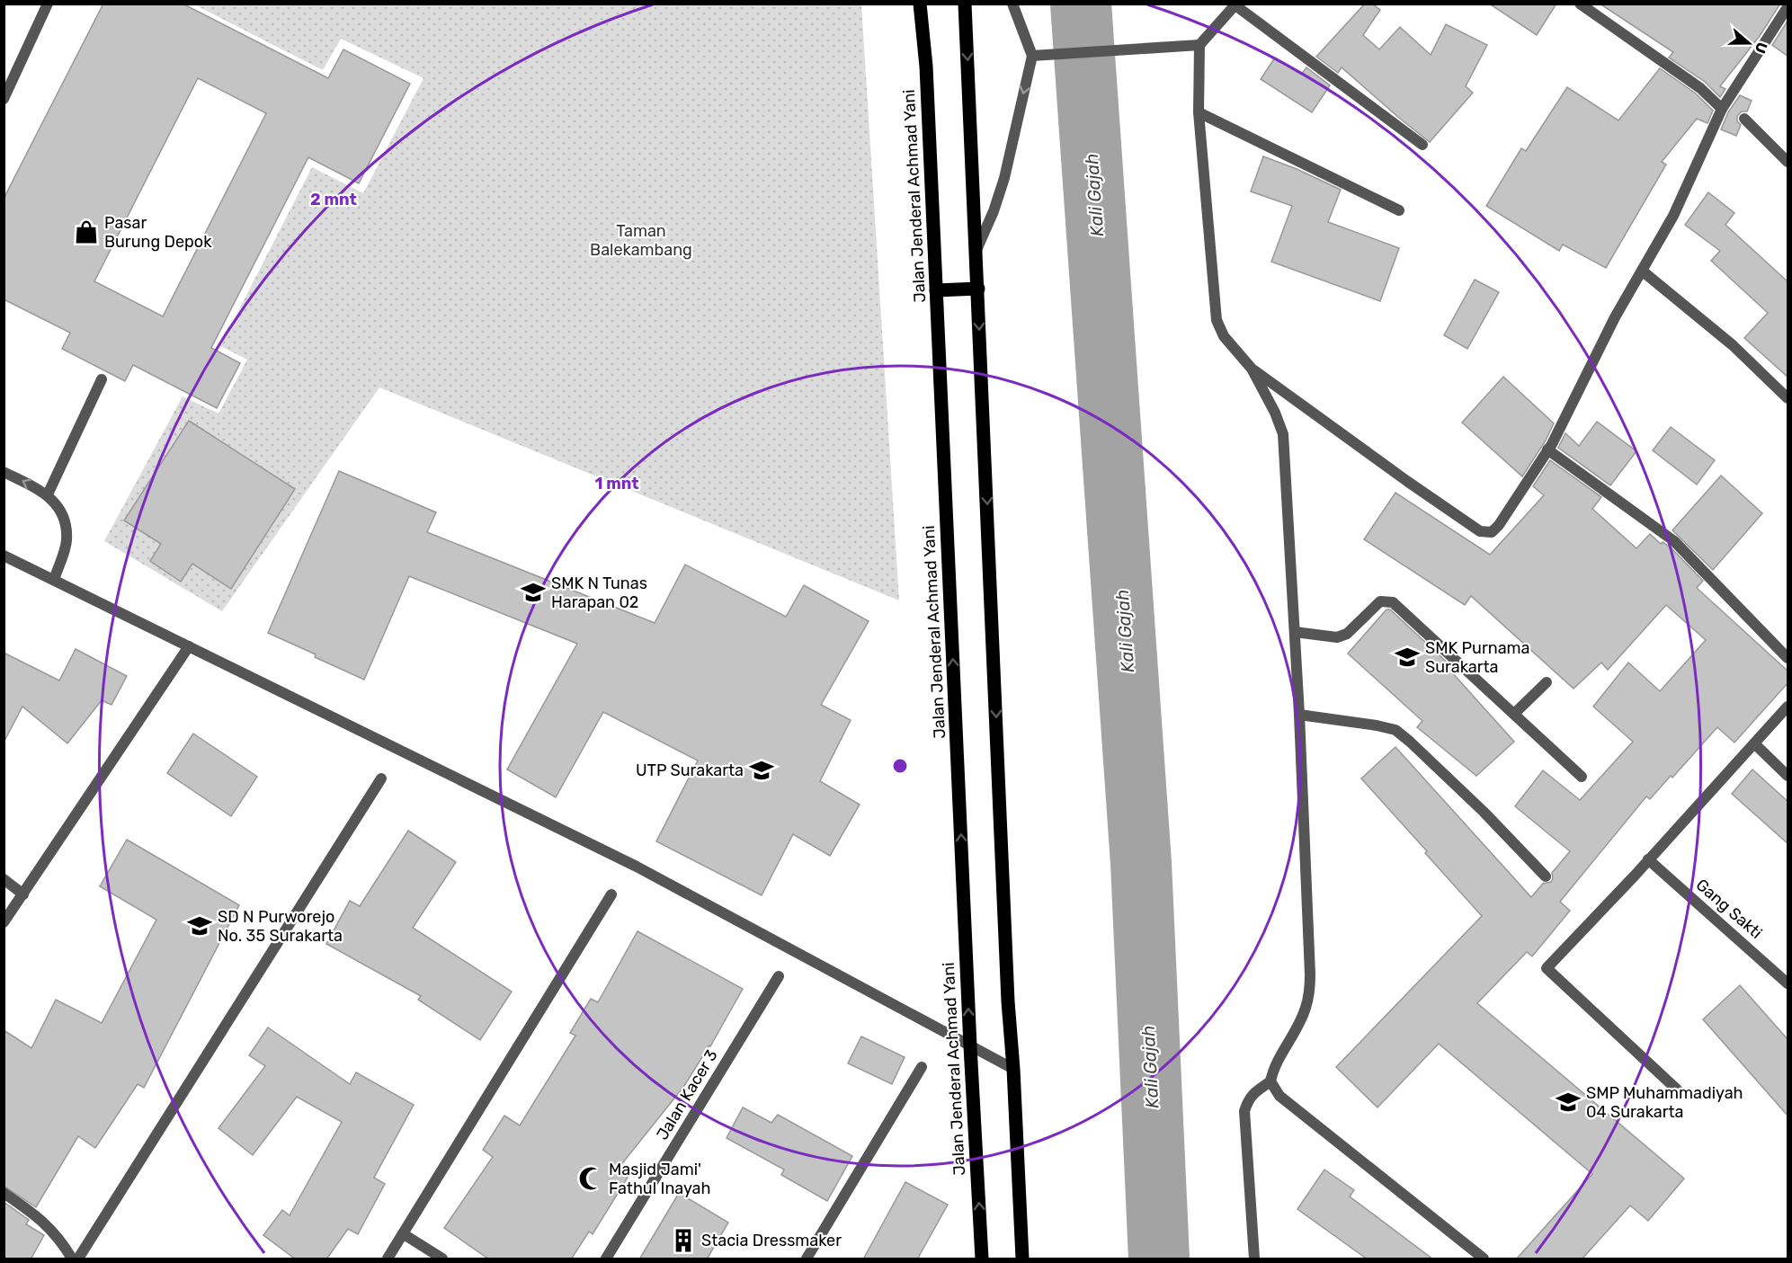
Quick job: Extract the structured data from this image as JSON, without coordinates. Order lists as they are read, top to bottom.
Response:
{
  "streets": {
    "main road": ["Jalan Jenderal Achmad Yani"],
    "street": ["Gang Sakti", "Jalan Kacer 3"]
  },
  "water": ["Kali Gajah"],
  "parks": ["Taman Balekambang"],
  "places": {
    "shop": ["Pasar Burung Depok"],
    "school or university": [
      "SMK N Tunas Harapan 02",
      "SMK Purnama Surakarta",
      "UTP Surakarta",
      "SD N Purworejo No. 35 Surakarta",
      "SMP Muhammadiyah 04 Surakarta"
    ],
    "mosque": ["Masjid Jami' Fathul Inayah"],
    "building": ["Stacia Dressmaker"]
  },
  "north": "right",
  "rings": ["2 mnt", "1 mnt"]
}
